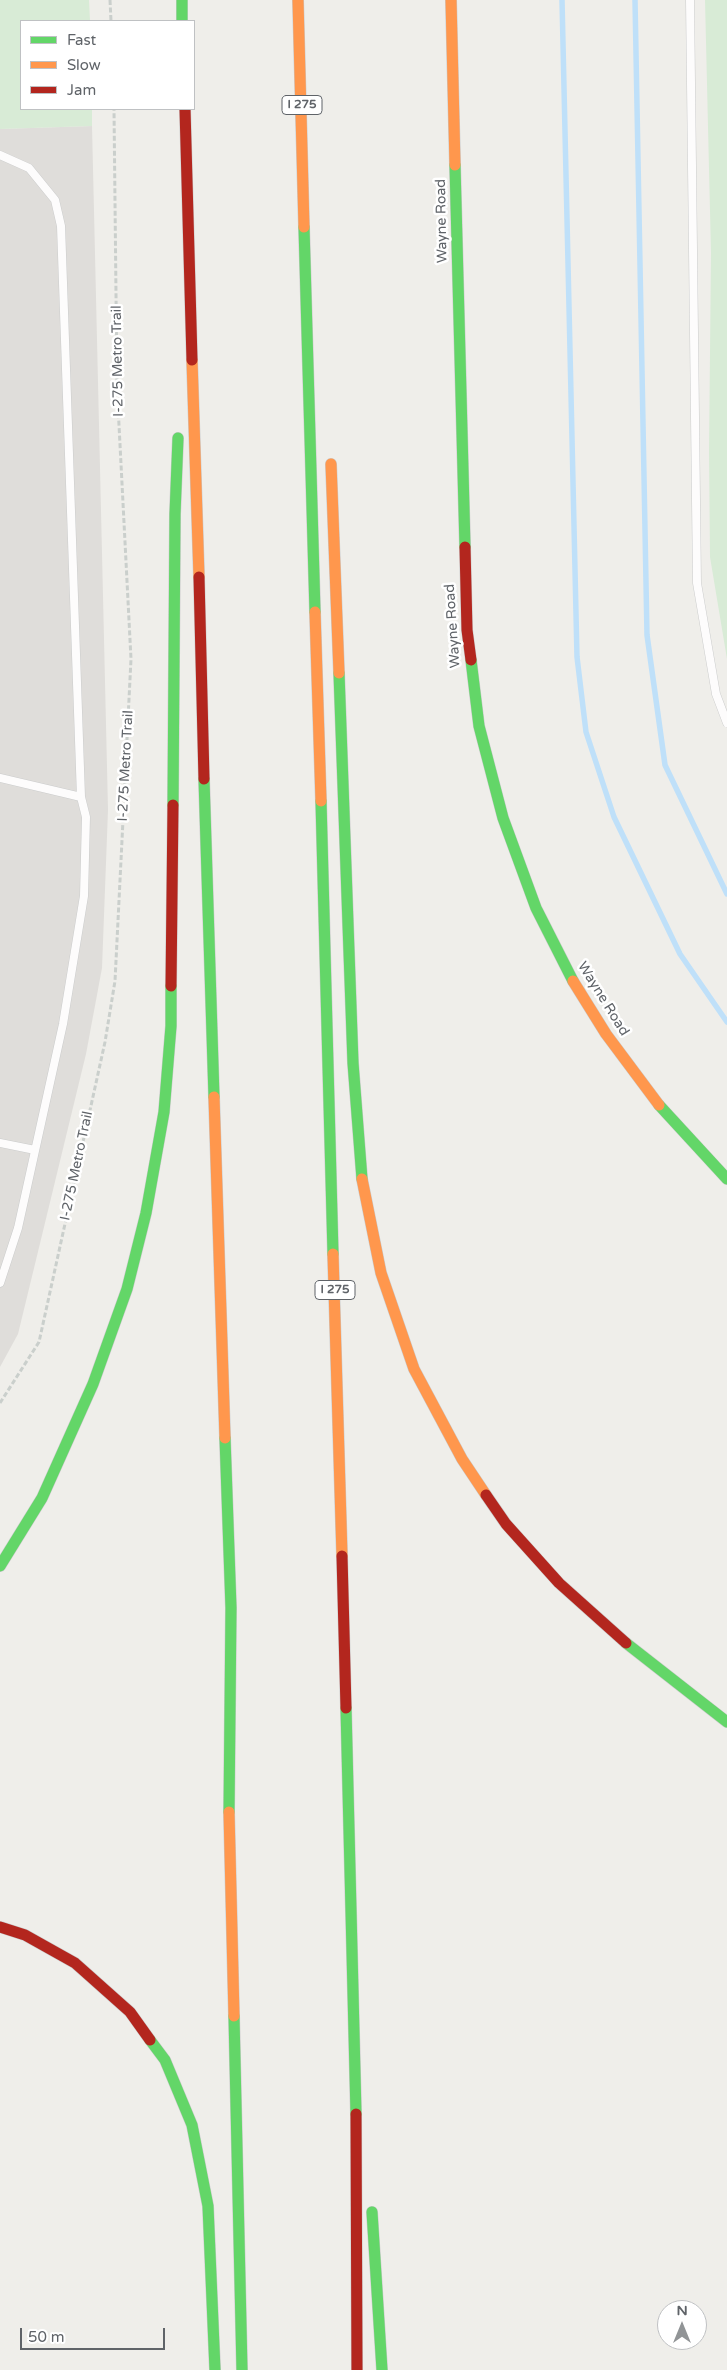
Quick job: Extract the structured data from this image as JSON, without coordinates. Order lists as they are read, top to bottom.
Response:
{
  "streets": {
    "main road": ["I 275", "Wayne Road"],
    "path": ["I-275 Metro Trail"]
  },
  "legend": ["Fast", "Slow", "Jam"],
  "scale_bar": "50 m",
  "north": "top"
}
